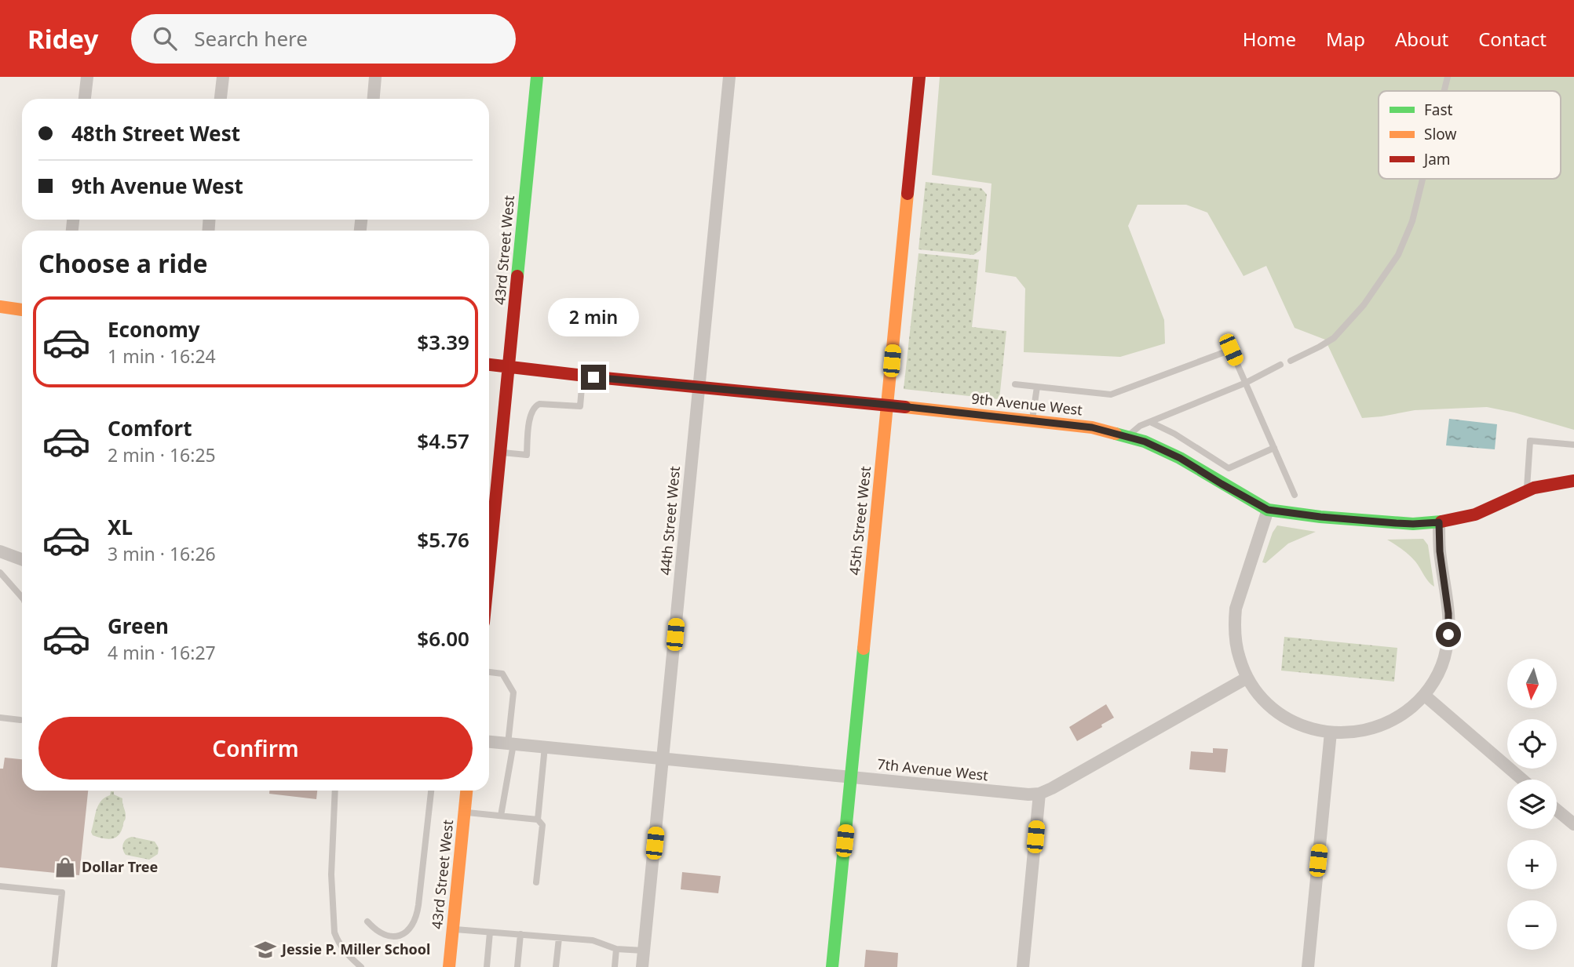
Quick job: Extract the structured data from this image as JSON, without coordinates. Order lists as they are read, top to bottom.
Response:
{
  "streets": {
    "street": [
      "43rd Street West",
      "9th Avenue West",
      "44th Street West",
      "45th Street West",
      "7th Avenue West"
    ]
  },
  "crossings": [
    ["43rd Street West", "9th Avenue West"],
    ["9th Avenue West", "44th Street West"],
    ["9th Avenue West", "45th Street West"],
    ["44th Street West", "7th Avenue West"],
    ["45th Street West", "7th Avenue West"]
  ],
  "places": {
    "shop": ["Dollar Tree"],
    "school or university": ["Jessie P. Miller School"]
  },
  "legend": ["Fast", "Slow", "Jam"],
  "north": "bottom",
  "page": {
    "header": "Ridey",
    "search": "Search here",
    "nav": [
      "Home",
      "Map",
      "About",
      "Contact"
    ],
    "banner": ["48th Street West", "9th Avenue West"],
    "heading": "Choose a ride",
    "list": [
      {
        "name": "Economy",
        "note": "1 min · 16:24",
        "value": "$3.39"
      },
      {
        "name": "Comfort",
        "note": "2 min · 16:25",
        "value": "$4.57"
      },
      {
        "name": "XL",
        "note": "3 min · 16:26",
        "value": "$5.76"
      },
      {
        "name": "Green",
        "note": "4 min · 16:27",
        "value": "$6.00"
      }
    ],
    "bubble": "2 min",
    "map_buttons": ["+", "−"],
    "buttons": "Confirm"
  }
}
